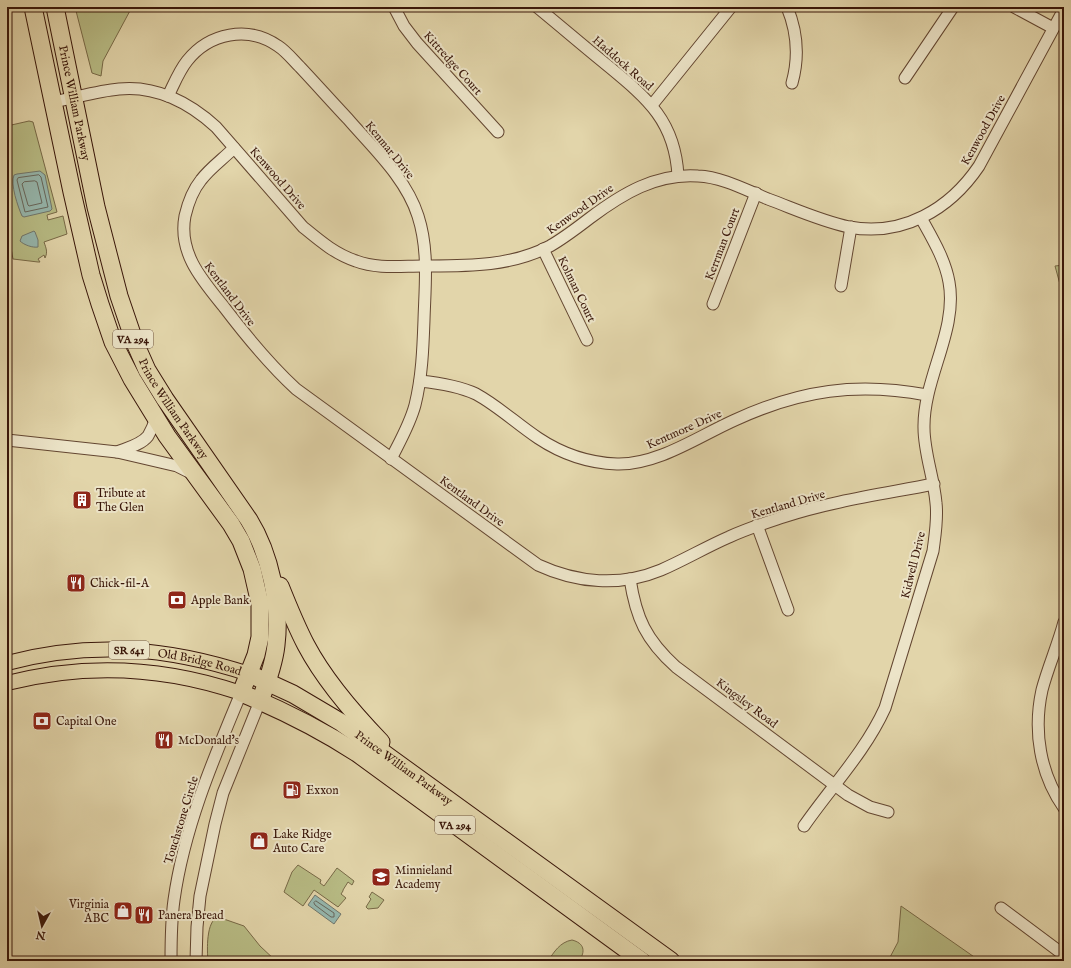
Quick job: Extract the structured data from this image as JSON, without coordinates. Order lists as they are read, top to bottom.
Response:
{
  "streets": {
    "highway": ["Prince William Parkway", "VA 294"],
    "main road": ["SR 641", "Old Bridge Road"],
    "street": [
      "Kittredge Court",
      "Haddock Road",
      "Kenwood Drive",
      "Kenmar Drive",
      "Kerrman Court",
      "Kolman Court",
      "Kentland Drive",
      "Kentmore Drive",
      "Kidwell Drive",
      "Kingsley Road",
      "Touchstone Circle"
    ]
  },
  "crossings": [
    ["Haddock Road", "Kenwood Drive"],
    ["Prince William Parkway", "Kenwood Drive"],
    ["Prince William Parkway", "VA 294"],
    ["Prince William Parkway", "Old Bridge Road"],
    ["Prince William Parkway", "Touchstone Circle"],
    ["Kenwood Drive", "Kenmar Drive"],
    ["Kenwood Drive", "Kerrman Court"],
    ["Kenwood Drive", "Kolman Court"],
    ["Kenwood Drive", "Kentland Drive"],
    ["Kenwood Drive", "Kidwell Drive"],
    ["Kenmar Drive", "Kentland Drive"],
    ["Kenmar Drive", "Kentmore Drive"],
    ["Kentland Drive", "Kidwell Drive"],
    ["Kentland Drive", "Kingsley Road"],
    ["Kentmore Drive", "Kidwell Drive"],
    ["Kidwell Drive", "Kingsley Road"],
    ["Old Bridge Road", "Touchstone Circle"]
  ],
  "places": {
    "building": ["Tribute at The Glen"],
    "restaurant": ["Chick-fil-A", "McDonald's", "Panera Bread"],
    "bank": ["Apple Bank", "Capital One"],
    "fuel station": ["Exxon"],
    "shop": ["Lake Ridge Auto Care", "Virginia ABC"],
    "school or university": ["Minnieland Academy"]
  },
  "north": "bottom"
}
